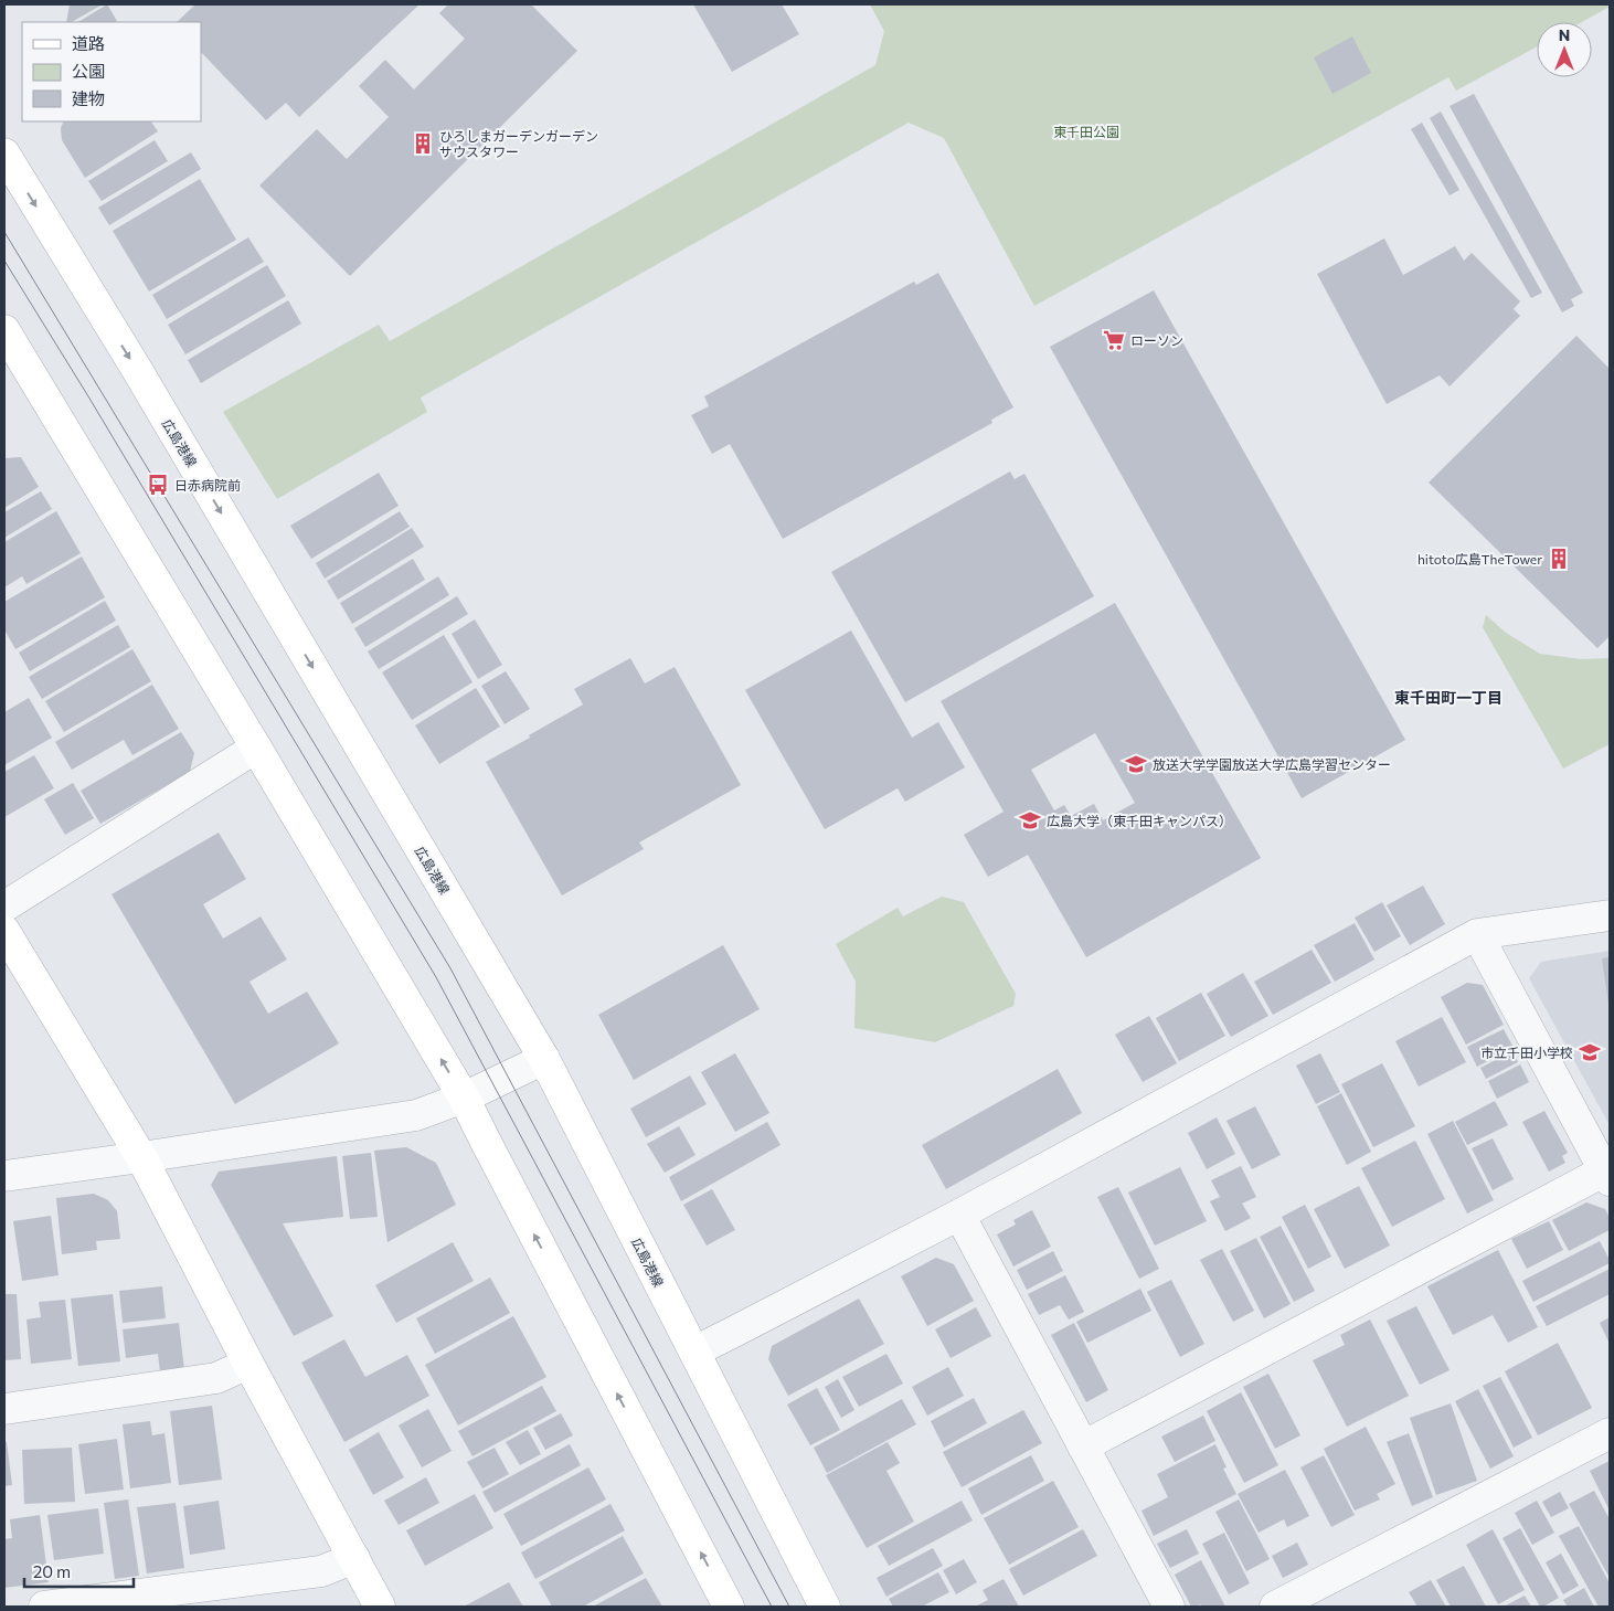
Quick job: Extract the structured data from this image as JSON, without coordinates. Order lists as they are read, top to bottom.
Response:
{
  "streets": {
    "main road": ["広島港線"]
  },
  "districts": ["東千田町一丁目"],
  "parks": ["東千田公園"],
  "places": {
    "building": ["ひろしまガーデンガーデン サウスタワー", "hitoto広島TheTower"],
    "supermarket": ["ローソン"],
    "bus stop": ["日赤病院前"],
    "school or university": ["放送大学学園放送大学広島学習センター", "広島大学（東千田キャンパス）", "市立千田小学校"]
  },
  "legend": ["道路", "公園", "建物"],
  "scale_bar": "20 m",
  "north": "top"
}
